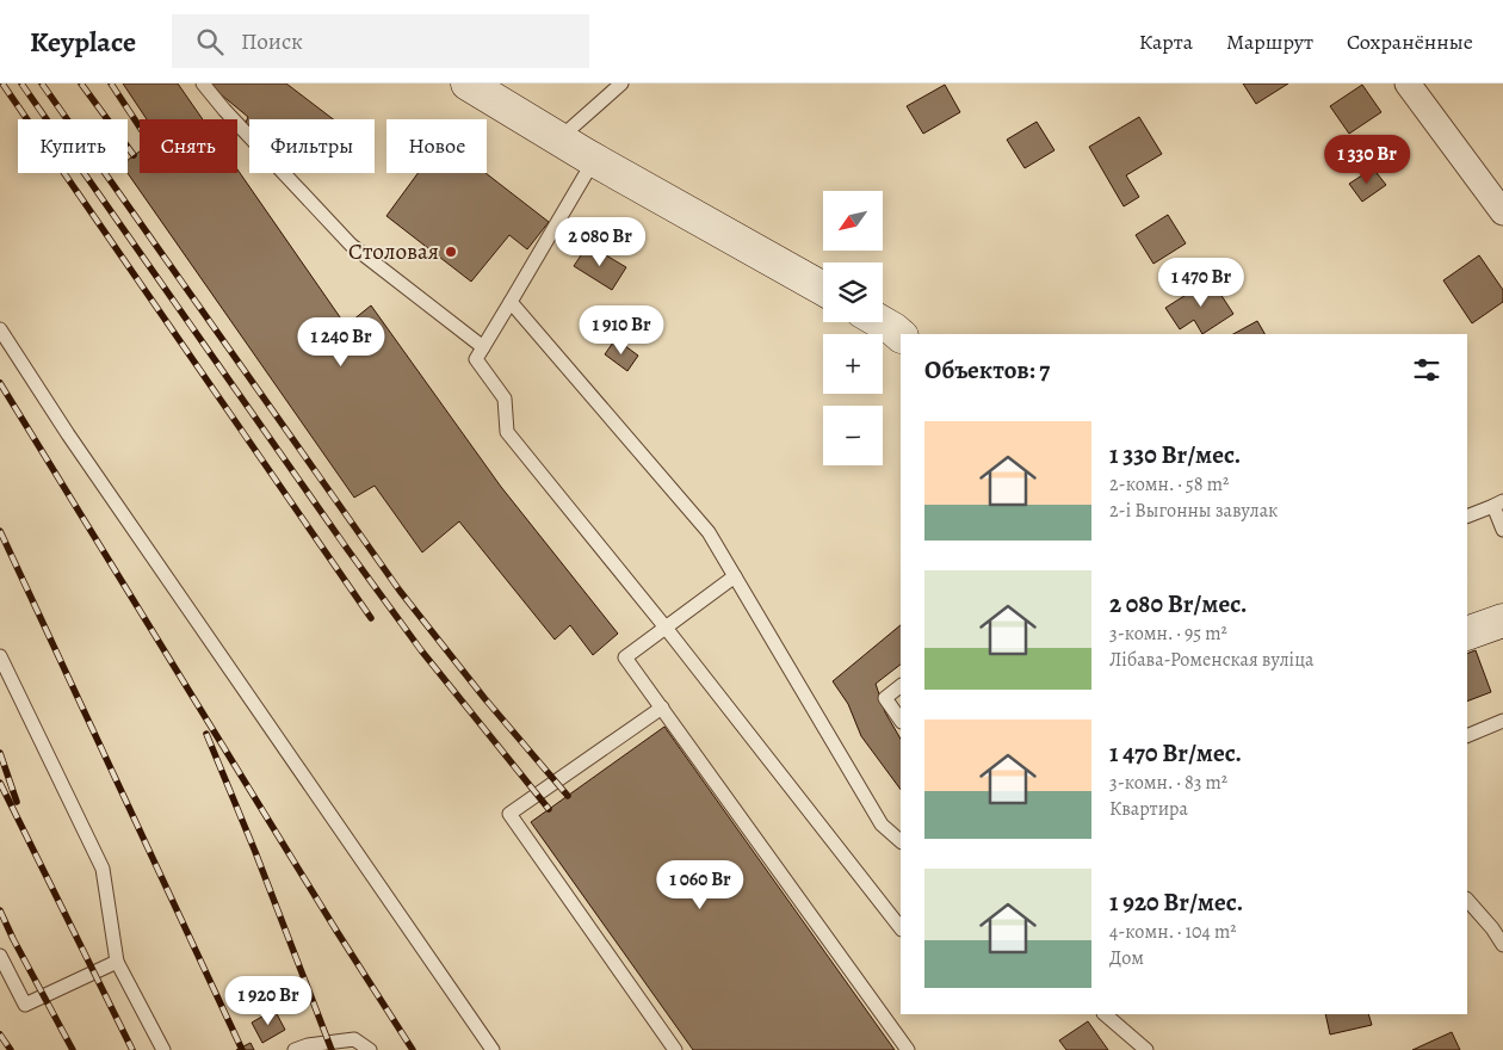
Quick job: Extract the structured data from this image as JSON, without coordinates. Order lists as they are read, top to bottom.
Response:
{
  "places": ["Столовая"],
  "north": "bottom left",
  "page": {
    "header": "Keyplace",
    "search": "Поиск",
    "nav": ["Карта", "Маршрут", "Сохранённые"],
    "chip": [
      "Купить",
      "Снять",
      "Фильтры",
      "Новое"
    ],
    "price": [
      "1 330 Br",
      "2 080 Br",
      "1 470 Br",
      "1 910 Br",
      "1 240 Br",
      "1 060 Br",
      "1 920 Br"
    ],
    "map_buttons": ["+", "−"],
    "heading": "Объектов: 7",
    "list": [
      {
        "name": "1 330 Br/мес.",
        "note": "2-комн. · 58 m² · 2-і Выгонны завулак"
      },
      {
        "name": "2 080 Br/мес.",
        "note": "3-комн. · 95 m² · Лібава-Роменская вуліца"
      },
      {
        "name": "1 470 Br/мес.",
        "note": "3-комн. · 83 m² · Квартира"
      },
      {
        "name": "1 920 Br/мес.",
        "note": "4-комн. · 104 m² · Дом"
      }
    ]
  }
}
